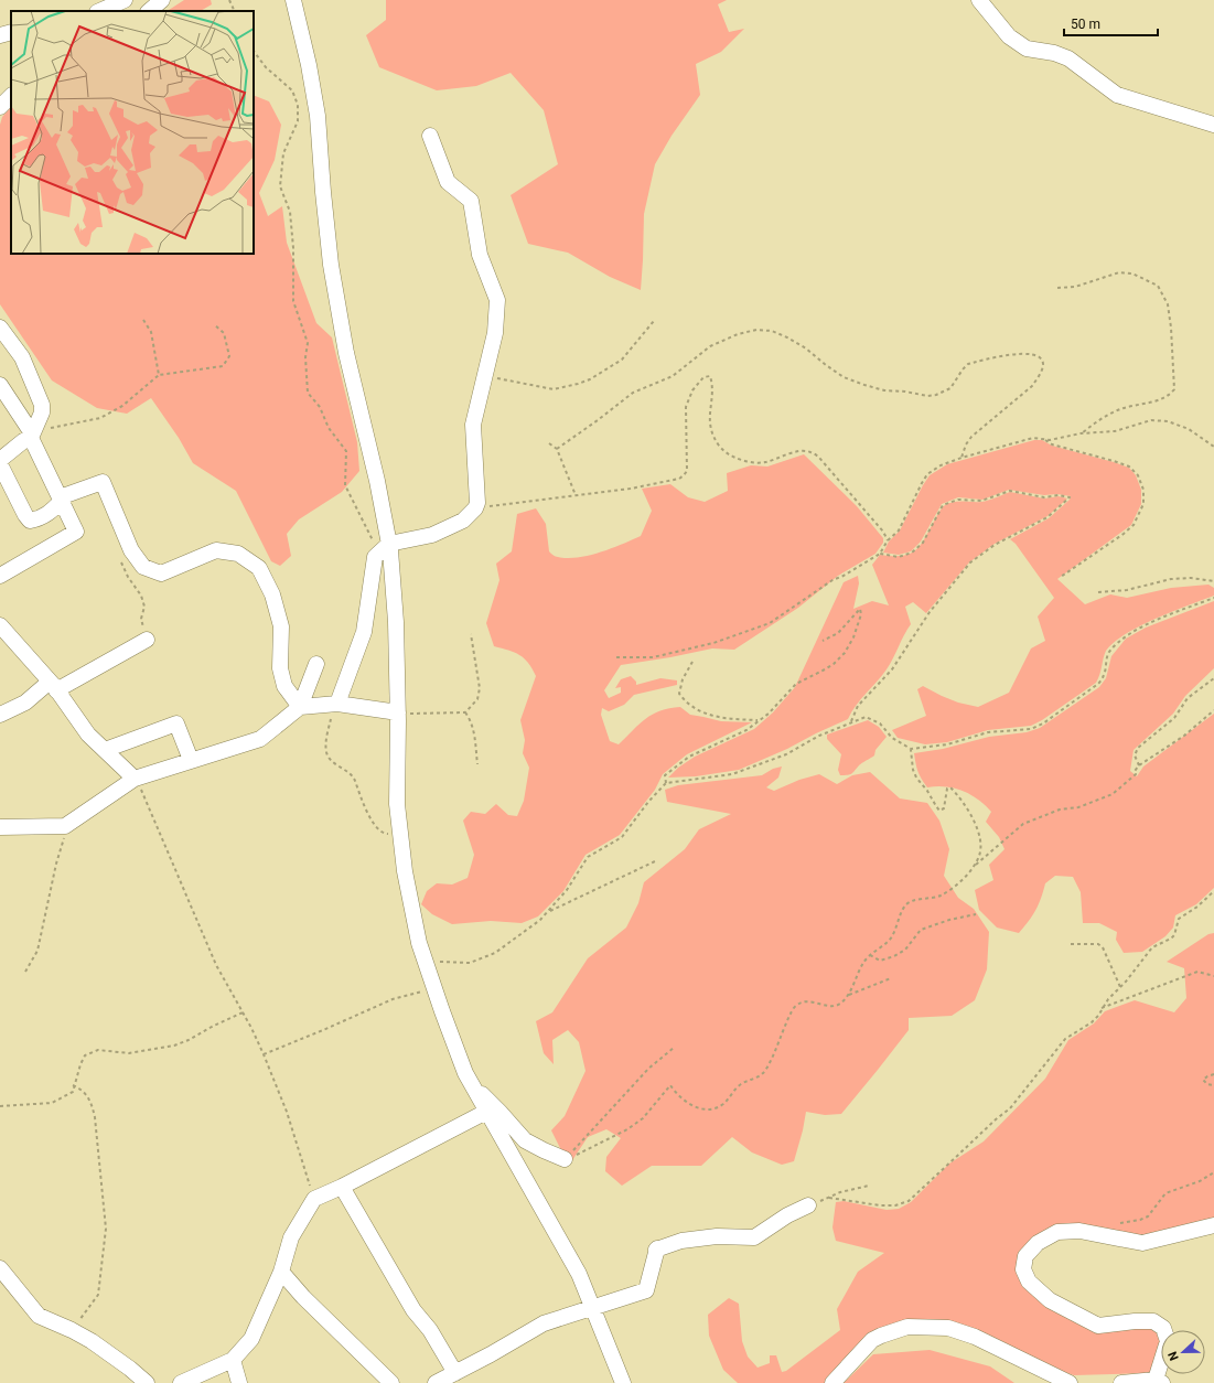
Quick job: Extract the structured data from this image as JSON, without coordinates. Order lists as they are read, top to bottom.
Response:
{
  "scale_bar": "50 m",
  "north": "left"
}
